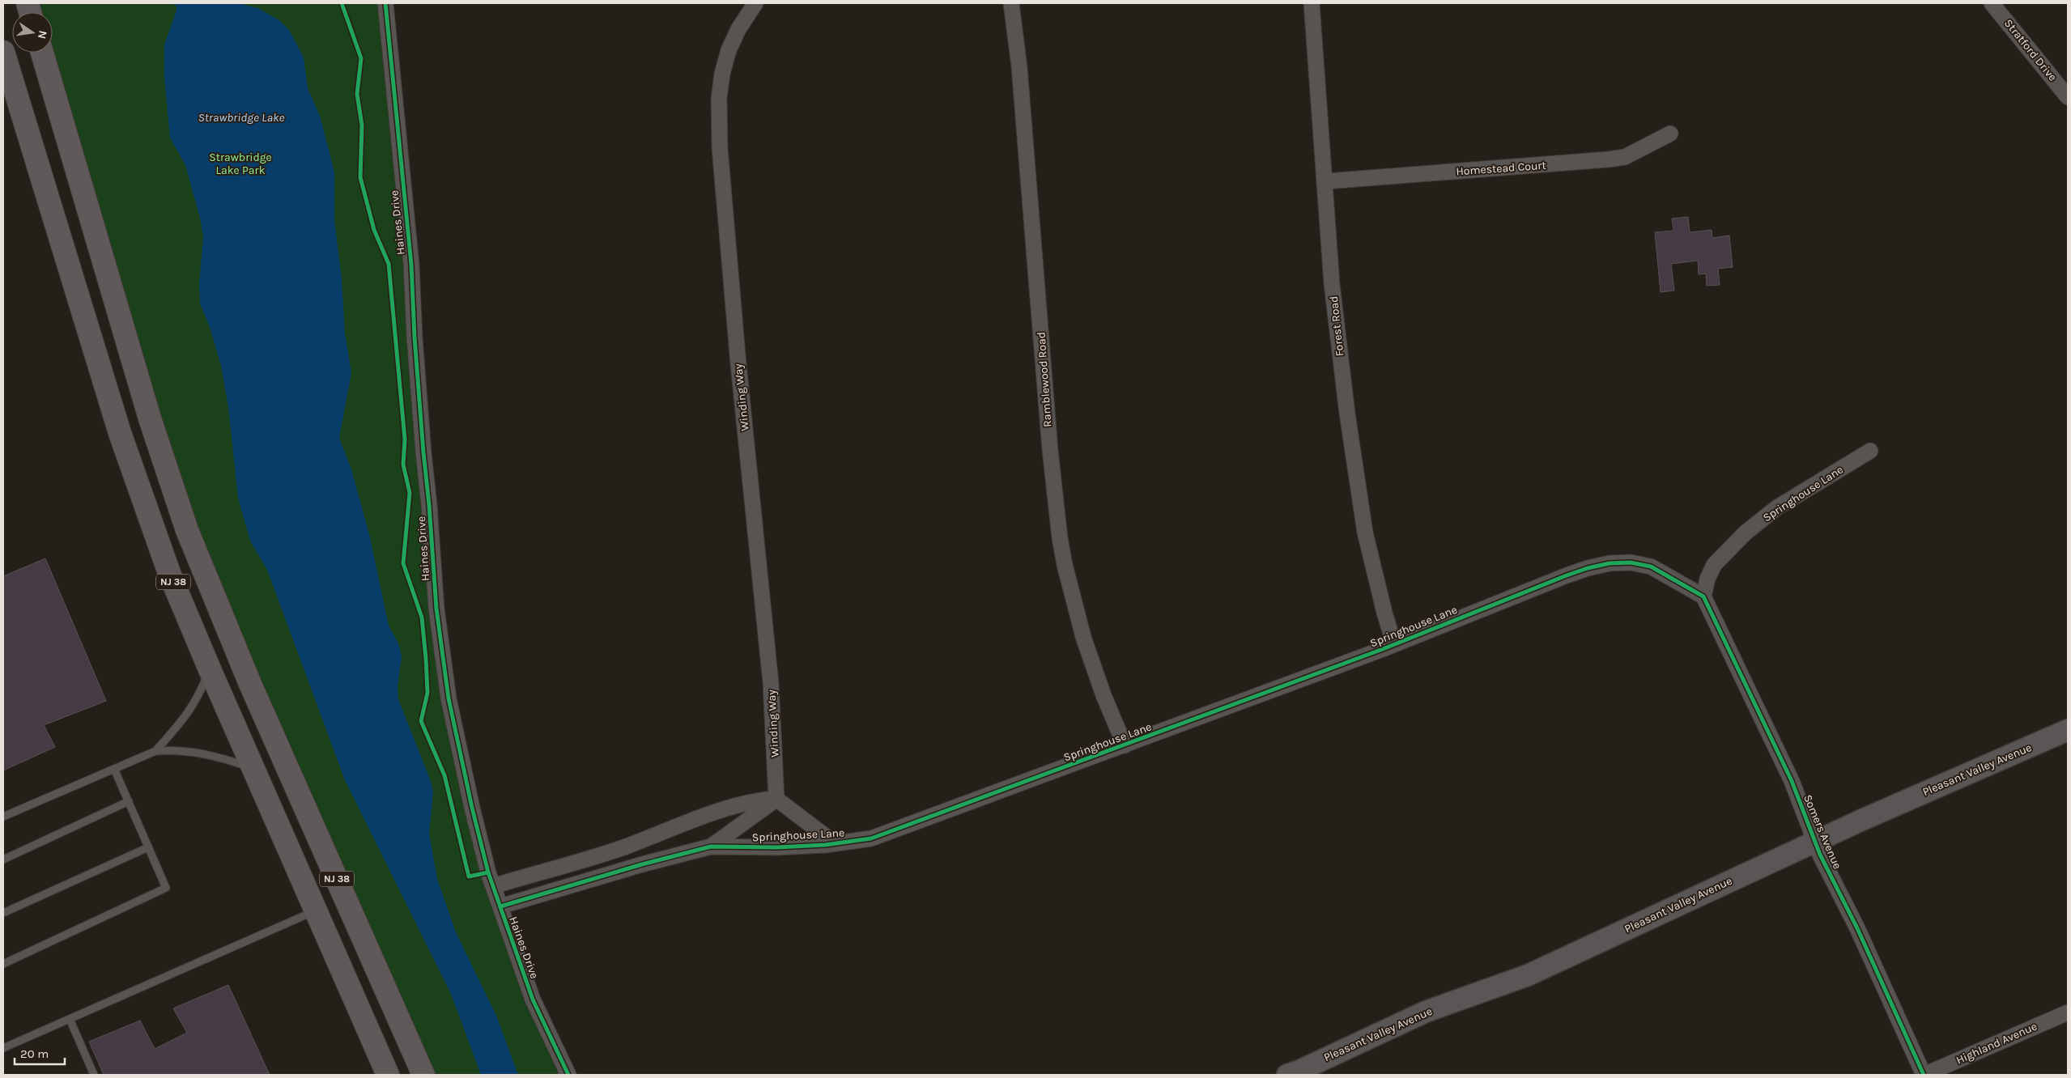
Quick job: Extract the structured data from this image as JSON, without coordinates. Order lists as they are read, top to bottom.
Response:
{
  "streets": {
    "highway": ["NJ 38"],
    "street": [
      "Stratford Drive",
      "Homestead Court",
      "Haines Drive",
      "Forest Road",
      "Ramblewood Road",
      "Winding Way",
      "Springhouse Lane",
      "Pleasant Valley Avenue",
      "Somers Avenue",
      "Highland Avenue"
    ]
  },
  "crossings": [
    ["Homestead Court", "Forest Road"],
    ["Haines Drive", "Springhouse Lane"],
    ["Forest Road", "Springhouse Lane"],
    ["Ramblewood Road", "Springhouse Lane"],
    ["Winding Way", "Springhouse Lane"],
    ["Springhouse Lane", "Somers Avenue"],
    ["Pleasant Valley Avenue", "Somers Avenue"],
    ["Somers Avenue", "Highland Avenue"]
  ],
  "water": ["Strawbridge Lake"],
  "parks": ["Strawbridge Lake Park"],
  "scale_bar": "20 m",
  "north": "right"
}
